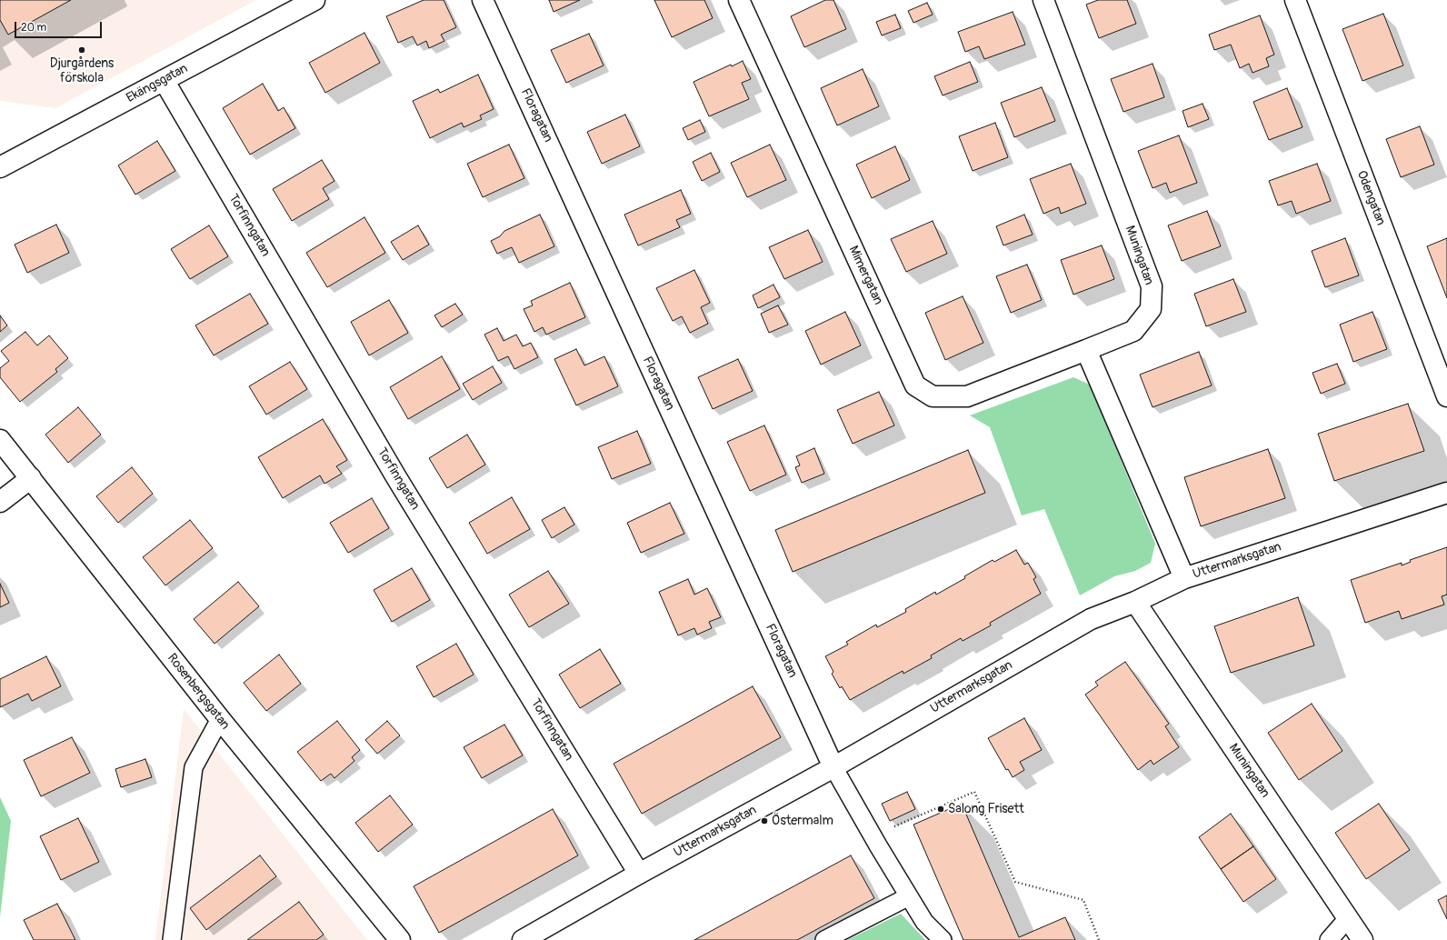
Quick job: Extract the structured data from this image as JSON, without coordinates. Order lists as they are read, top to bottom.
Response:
{
  "streets": {
    "street": [
      "Ekängsgatan",
      "Floragatan",
      "Odengatan",
      "Torfinngatan",
      "Muningatan",
      "Mimergatan",
      "Uttermarksgatan",
      "Rosenbergsgatan"
    ]
  },
  "crossings": [
    ["Ekängsgatan", "Torfinngatan"],
    ["Floragatan", "Uttermarksgatan"],
    ["Torfinngatan", "Uttermarksgatan"],
    ["Muningatan", "Mimergatan"],
    ["Muningatan", "Uttermarksgatan"]
  ],
  "places": ["Djurgårdens förskola", "Salong Frisett", "Östermalm"],
  "scale_bar": "20 m"
}
